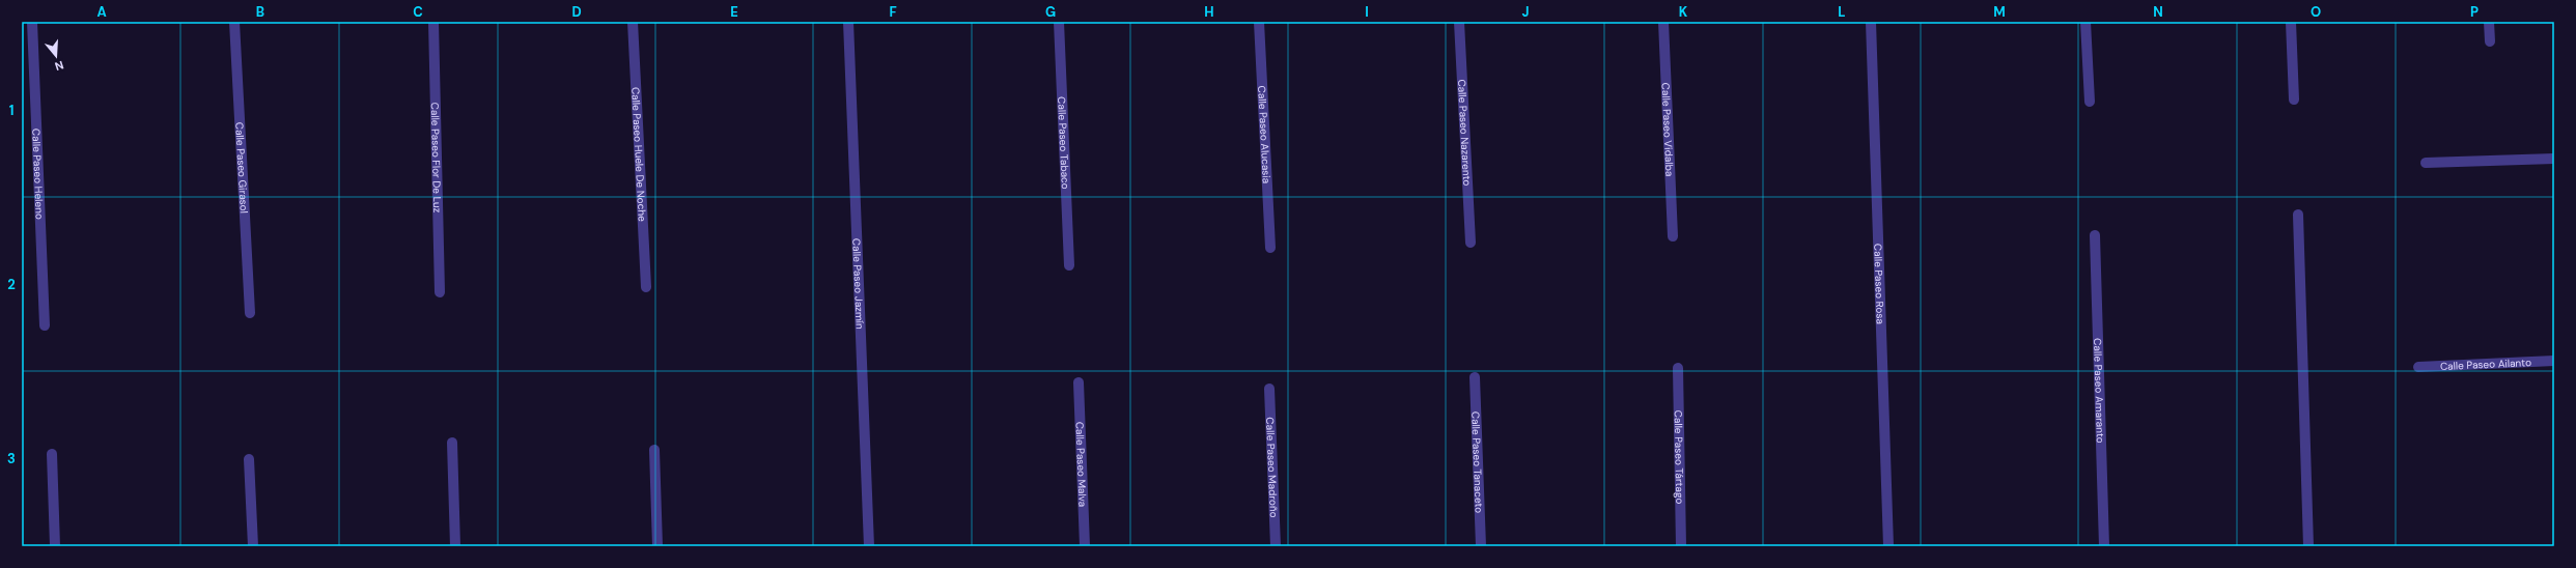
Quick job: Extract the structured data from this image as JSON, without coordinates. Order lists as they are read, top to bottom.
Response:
{
  "streets": {
    "street": [
      "Calle Paseo Vidalba",
      "Calle Paseo Nazarento",
      "Calle Paseo Alucasia",
      "Calle Paseo Tabaco",
      "Calle Paseo Huele De Noche",
      "Calle Paseo Flor De Luz",
      "Calle Paseo Girasol",
      "Calle Paseo Heleno",
      "Calle Paseo Jazmín",
      "Calle Paseo Rosa",
      "Calle Paseo Ailanto",
      "Calle Paseo Amaranto",
      "Calle Paseo Tártago",
      "Calle Paseo Tanaceto",
      "Calle Paseo Malva",
      "Calle Paseo Madroño"
    ]
  },
  "north": "bottom",
  "grid": {
    "columns": [
      "A",
      "B",
      "C",
      "D",
      "E",
      "F",
      "G",
      "H",
      "I",
      "J",
      "K",
      "L",
      "M",
      "N",
      "O",
      "P"
    ],
    "rows": ["1", "2", "3"]
  }
}
